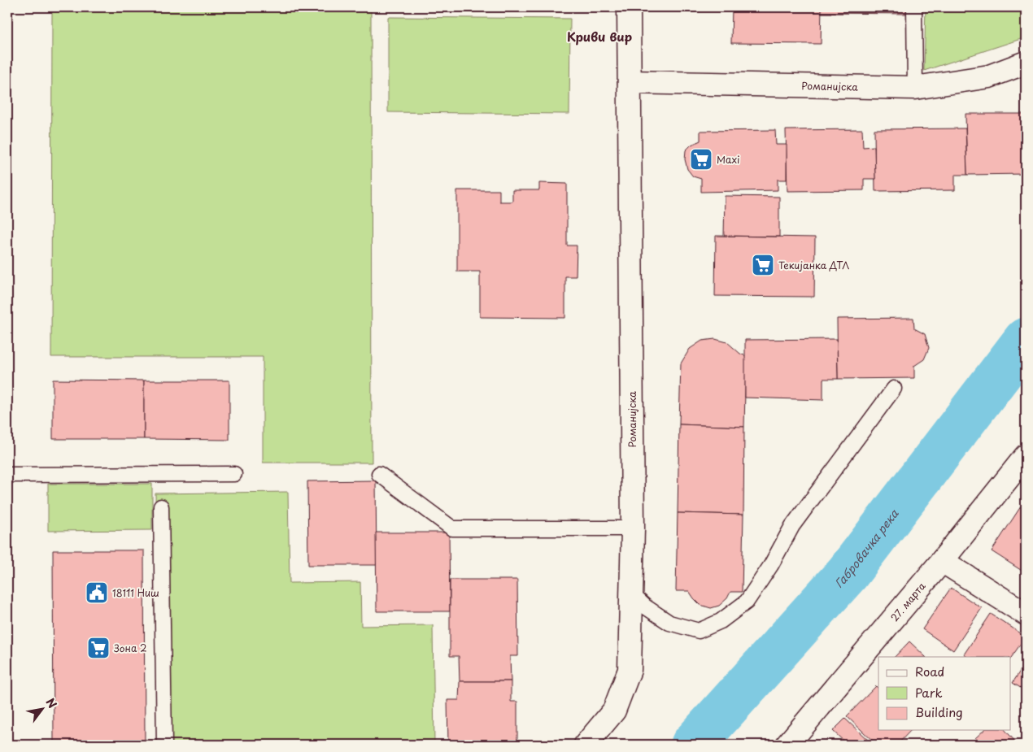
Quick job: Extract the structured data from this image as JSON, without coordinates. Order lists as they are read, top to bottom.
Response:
{
  "streets": {
    "street": ["Романијска", "27. марта"]
  },
  "districts": ["Криви вир"],
  "water": ["Габровачка река"],
  "places": {
    "supermarket": ["Maxi", "Текијанка ДТЛ", "Зона 2"],
    "public building": ["18111 Ниш"]
  },
  "legend": ["Road", "Park", "Building"],
  "north": "top right"
}
